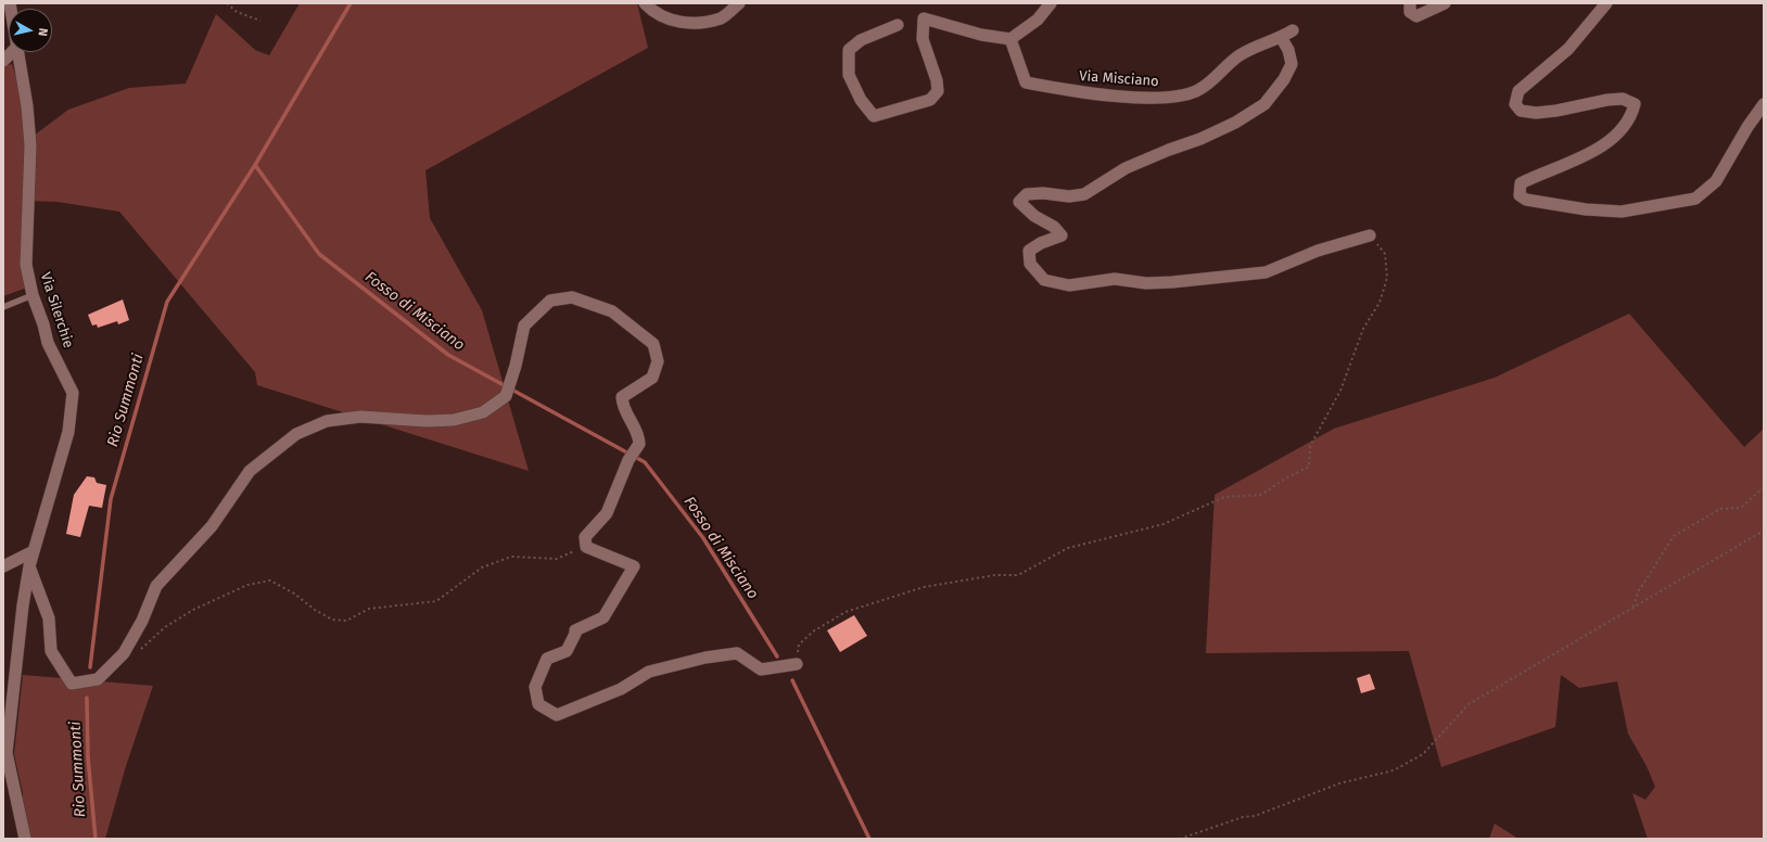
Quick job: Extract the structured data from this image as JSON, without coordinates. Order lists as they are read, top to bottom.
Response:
{
  "streets": {
    "street": ["Via Misciano", "Via Silerchie"]
  },
  "water": ["Fosso di Misciano", "Rio Summonti"],
  "north": "right"
}
